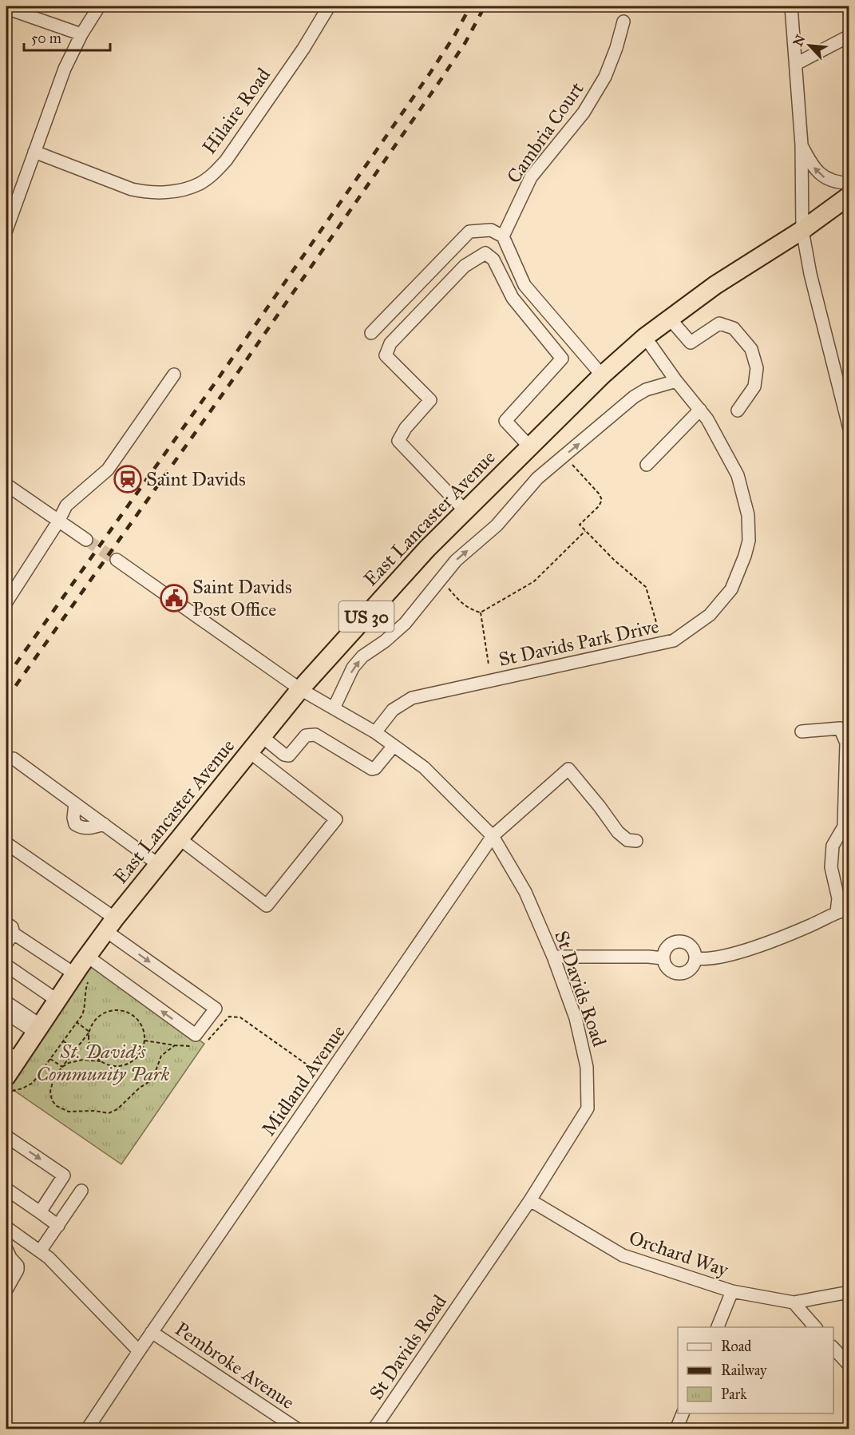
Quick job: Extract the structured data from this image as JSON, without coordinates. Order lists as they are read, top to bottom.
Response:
{
  "streets": {
    "highway": ["East Lancaster Avenue", "US 30"],
    "street": [
      "Hilaire Road",
      "Cambria Court",
      "St Davids Park Drive",
      "St Davids Road",
      "Midland Avenue",
      "Orchard Way",
      "Pembroke Avenue"
    ]
  },
  "crossings": [
    ["East Lancaster Avenue", "St Davids Park Drive"],
    ["East Lancaster Avenue", "St Davids Road"],
    ["St Davids Park Drive", "St Davids Road"],
    ["St Davids Road", "Midland Avenue"],
    ["St Davids Road", "Orchard Way"],
    ["Midland Avenue", "Pembroke Avenue"]
  ],
  "parks": ["St. David's Community Park"],
  "places": {
    "station": ["Saint Davids"],
    "public building": ["Saint Davids Post Office"]
  },
  "legend": ["Road", "Railway", "Park"],
  "scale_bar": "50 m",
  "north": "top left"
}
